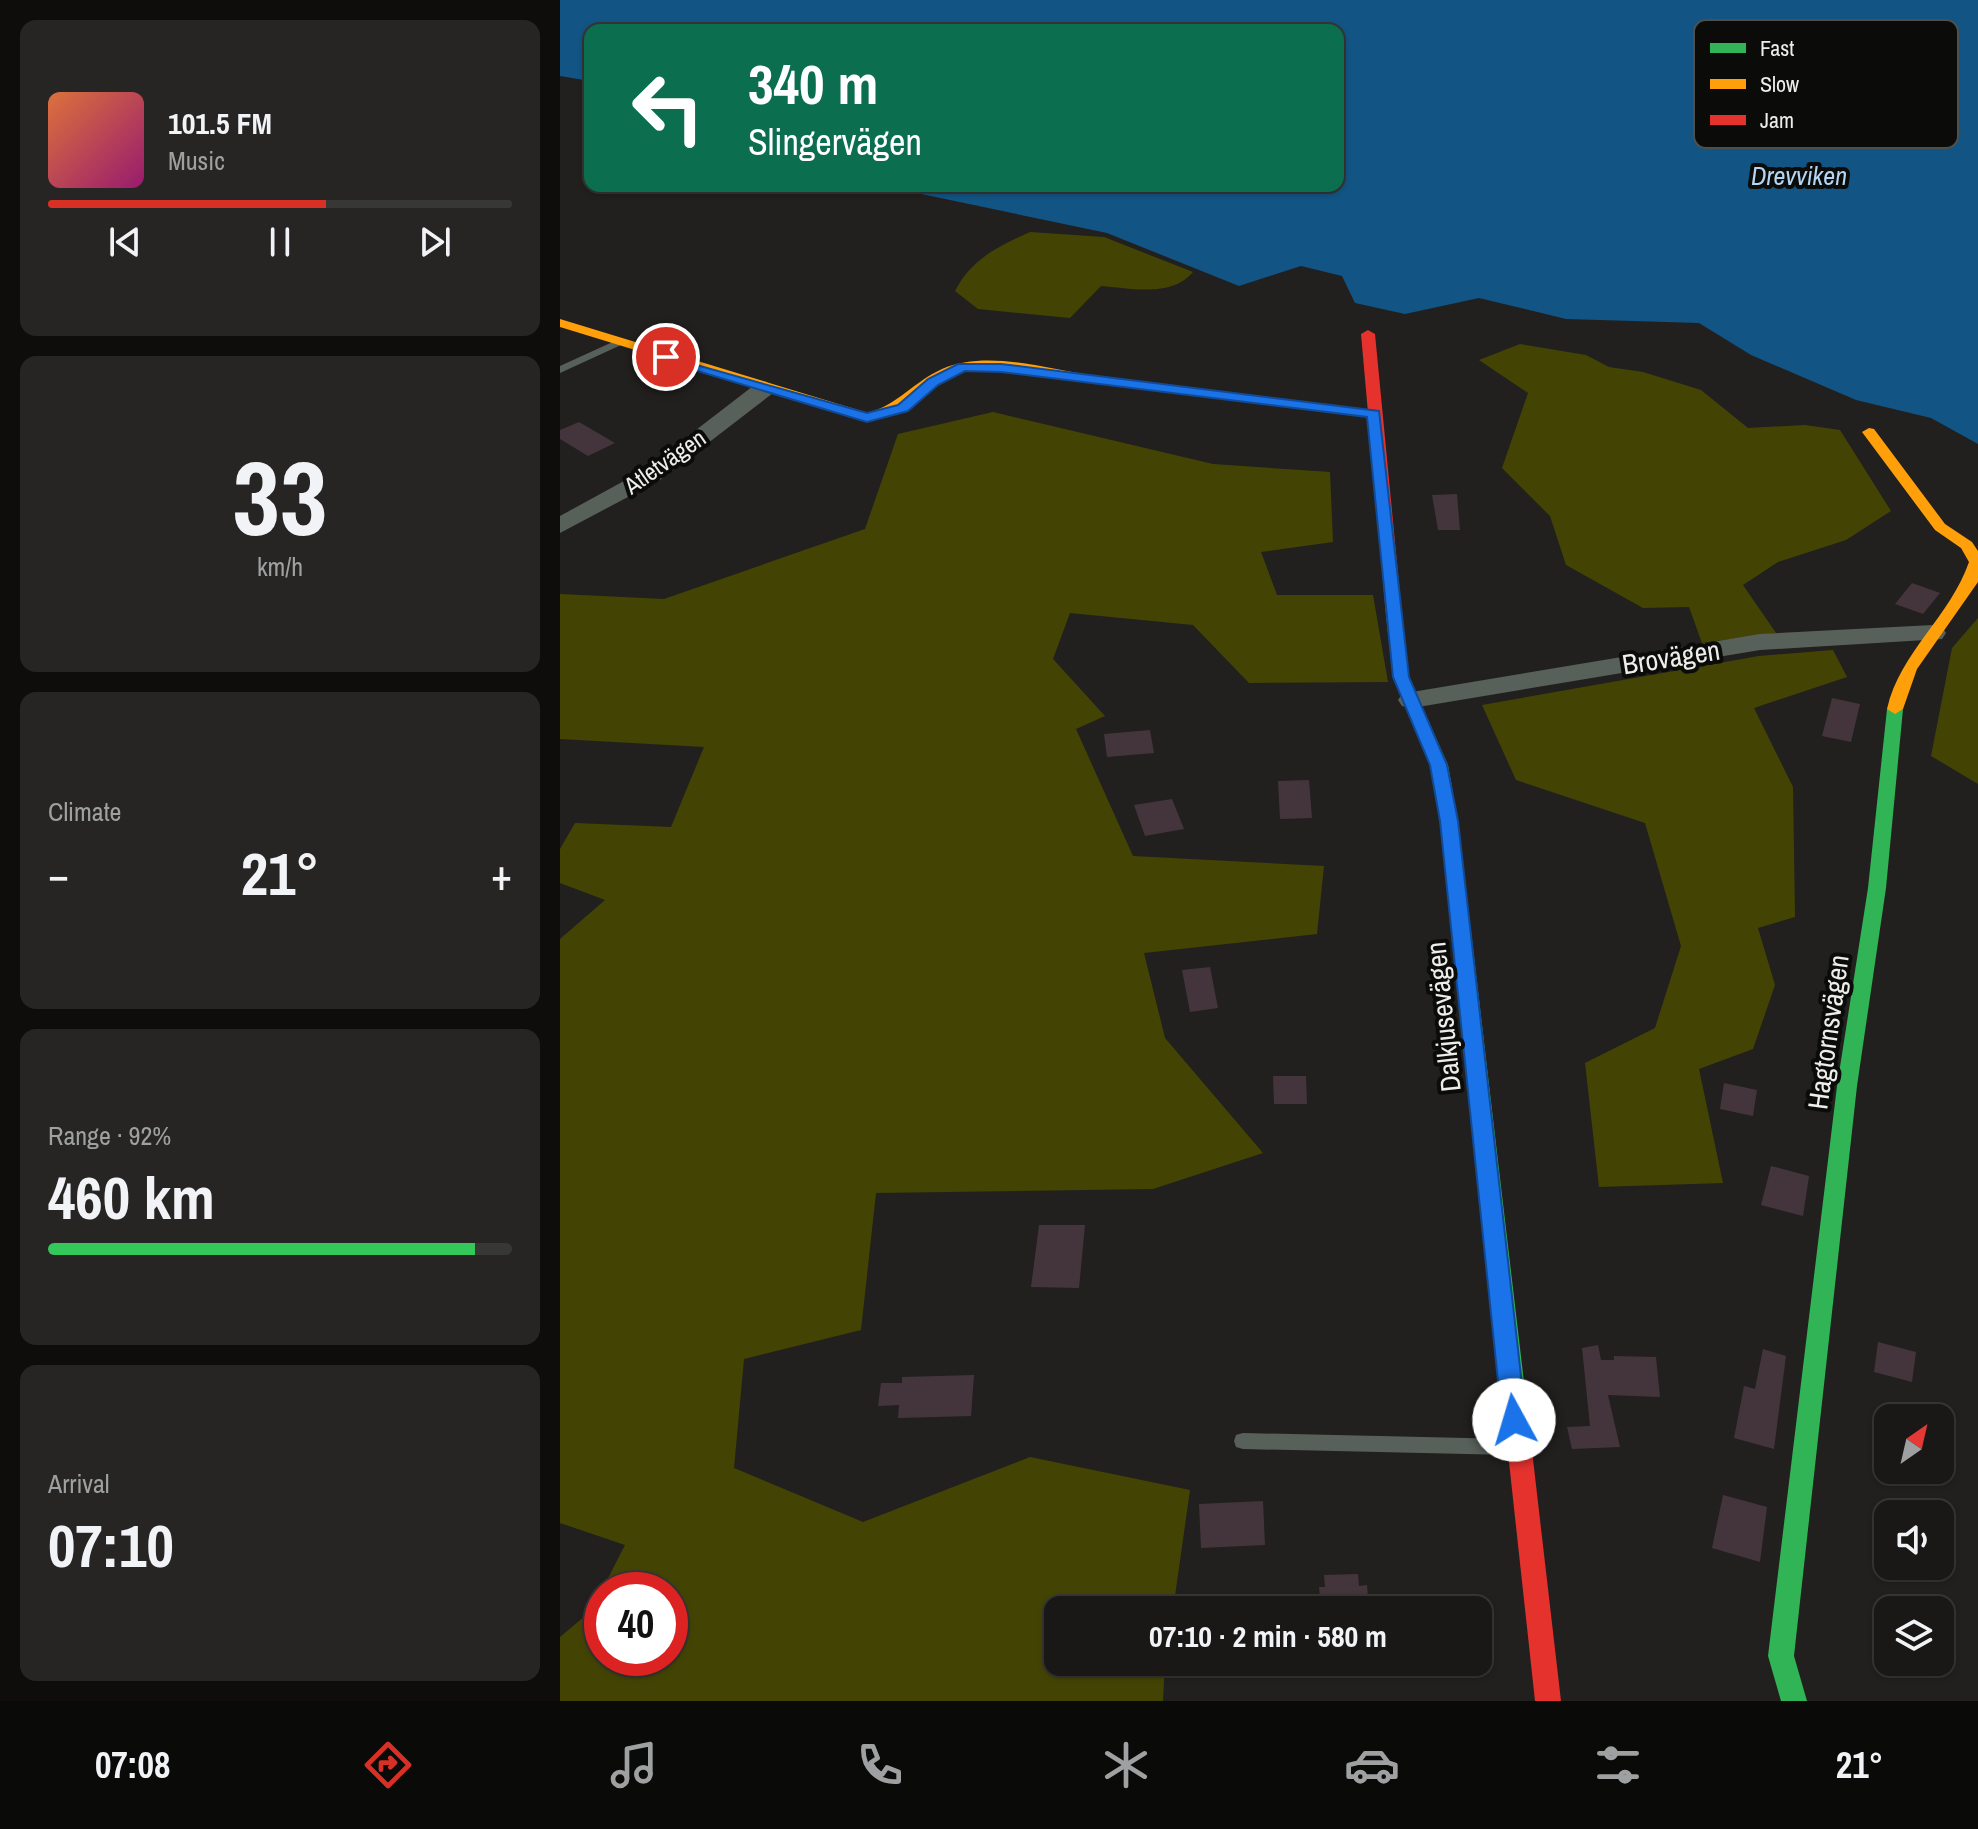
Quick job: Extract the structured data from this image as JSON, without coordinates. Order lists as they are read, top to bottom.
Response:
{
  "streets": {
    "street": [
      "Atletvägen",
      "Brovägen",
      "Dalkjusevägen",
      "Hagtornsvägen"
    ]
  },
  "crossings": [
    ["Brovägen", "Dalkjusevägen"],
    ["Brovägen", "Hagtornsvägen"]
  ],
  "water": ["Drevviken"],
  "legend": ["Fast", "Slow", "Jam"],
  "north": "top right",
  "page": {
    "turn": ["340 m", "Slingervägen"],
    "song": ["101.5 FM", "Music"],
    "tile": [
      ["33", "km/h"],
      "Climate",
      ["Range · 92%", "460 km"],
      ["Arrival", "07:10"]
    ],
    "heat": ["−", "21°", "+"],
    "limit": "40",
    "trip": "07:10 · 2 min · 580 m",
    "tabs": ["07:08", "21°"]
  }
}
